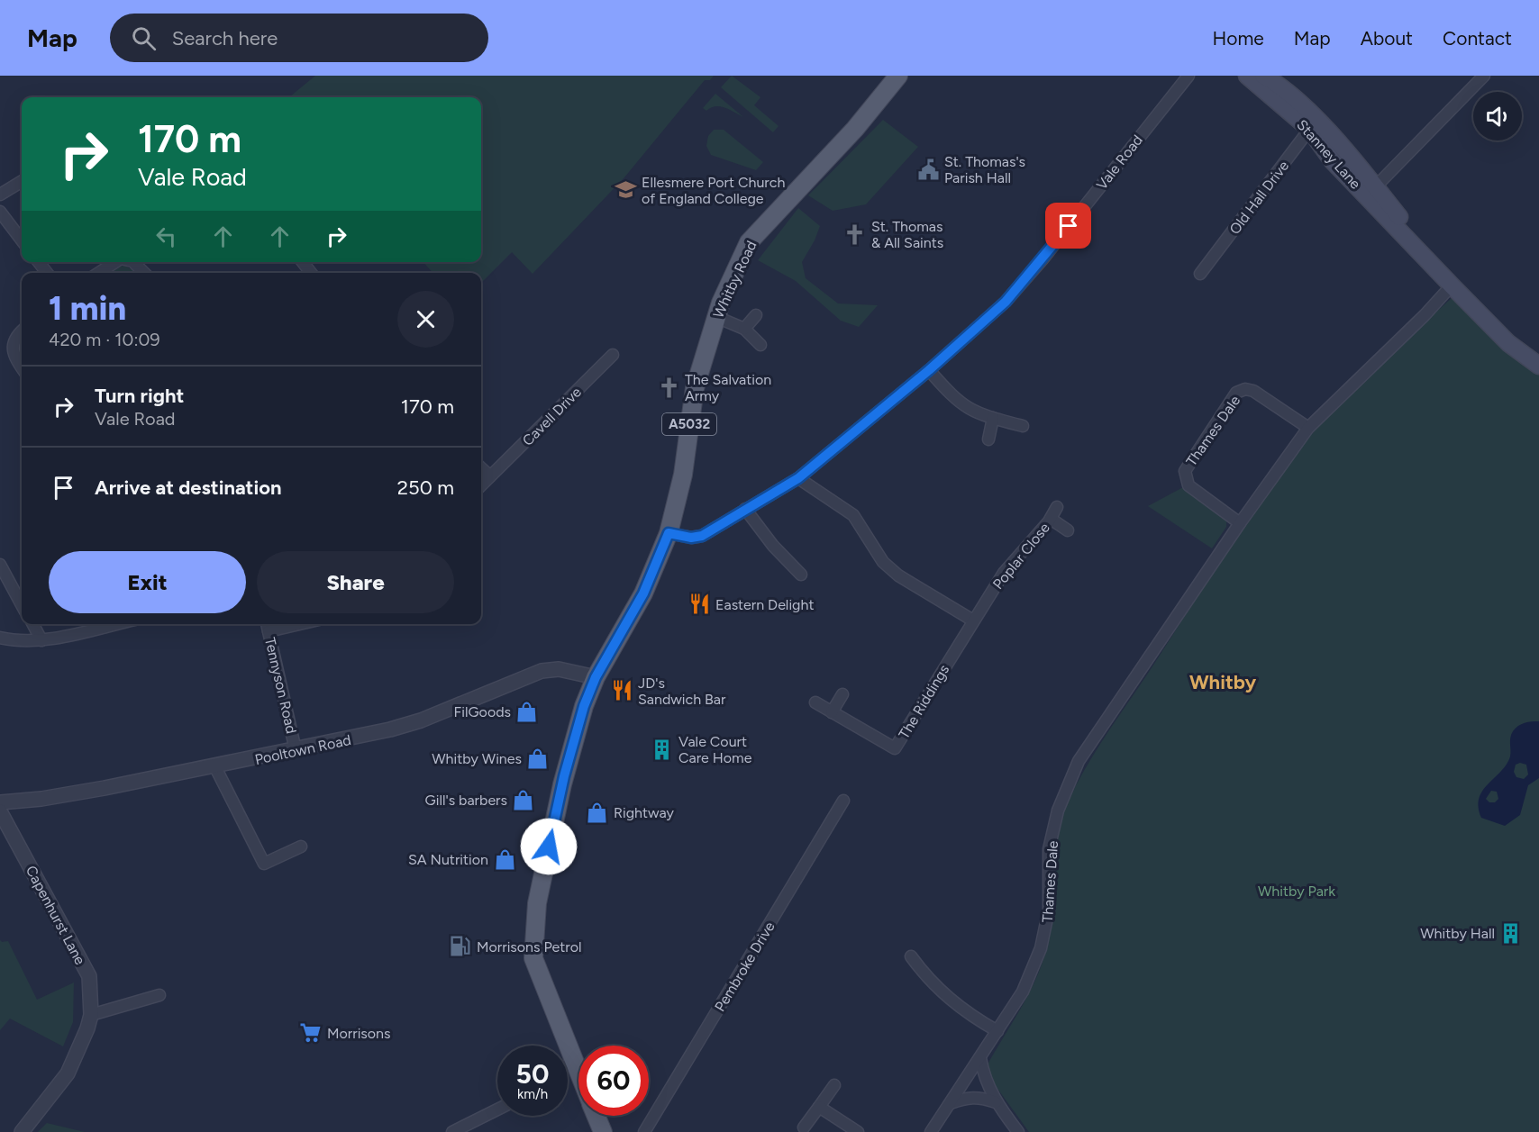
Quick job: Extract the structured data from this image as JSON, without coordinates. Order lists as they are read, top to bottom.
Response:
{
  "streets": {
    "main road": ["Stanney Lane", "Whitby Road", "A5032"],
    "street": [
      "Vale Road",
      "Old Hall Drive",
      "Cavell Drive",
      "Thames Dale",
      "Poplar Close",
      "Tennyson Road",
      "The Riddings",
      "Pooltown Road",
      "Capenhurst Lane",
      "Pembroke Drive"
    ]
  },
  "crossings": [
    ["Stanney Lane", "Old Hall Drive"],
    ["Stanney Lane", "Thames Dale"],
    ["Vale Road", "Whitby Road"],
    ["Vale Road", "A5032"],
    ["Whitby Road", "A5032"],
    ["A5032", "Pooltown Road"],
    ["Poplar Close", "The Riddings"],
    ["Tennyson Road", "Pooltown Road"]
  ],
  "districts": ["Whitby"],
  "parks": ["Whitby Park"],
  "places": {
    "public building": ["St. Thomas's Parish Hall"],
    "school or university": ["Ellesmere Port Church of England College"],
    "church": ["St. Thomas & All Saints", "The Salvation Army"],
    "restaurant": ["Eastern Delight", "JD's Sandwich Bar"],
    "shop": [
      "FilGoods",
      "Whitby Wines",
      "Gill's barbers",
      "Rightway",
      "SA Nutrition"
    ],
    "building": ["Vale Court Care Home", "Whitby Hall"],
    "fuel station": ["Morrisons Petrol"],
    "supermarket": ["Morrisons"]
  },
  "page": {
    "header": "Map",
    "search": "Search here",
    "nav": [
      "Home",
      "Map",
      "About",
      "Contact"
    ],
    "turn": ["170 m", "Vale Road"],
    "heading": ["1 min", "420 m · 10:09"],
    "list": [
      {
        "name": "Turn right",
        "note": "Vale Road",
        "value": "170 m"
      },
      {
        "name": "Arrive at destination",
        "value": "250 m"
      }
    ],
    "buttons": ["Exit", "Share"],
    "speed": "50 km/h",
    "limit": "60"
  }
}
